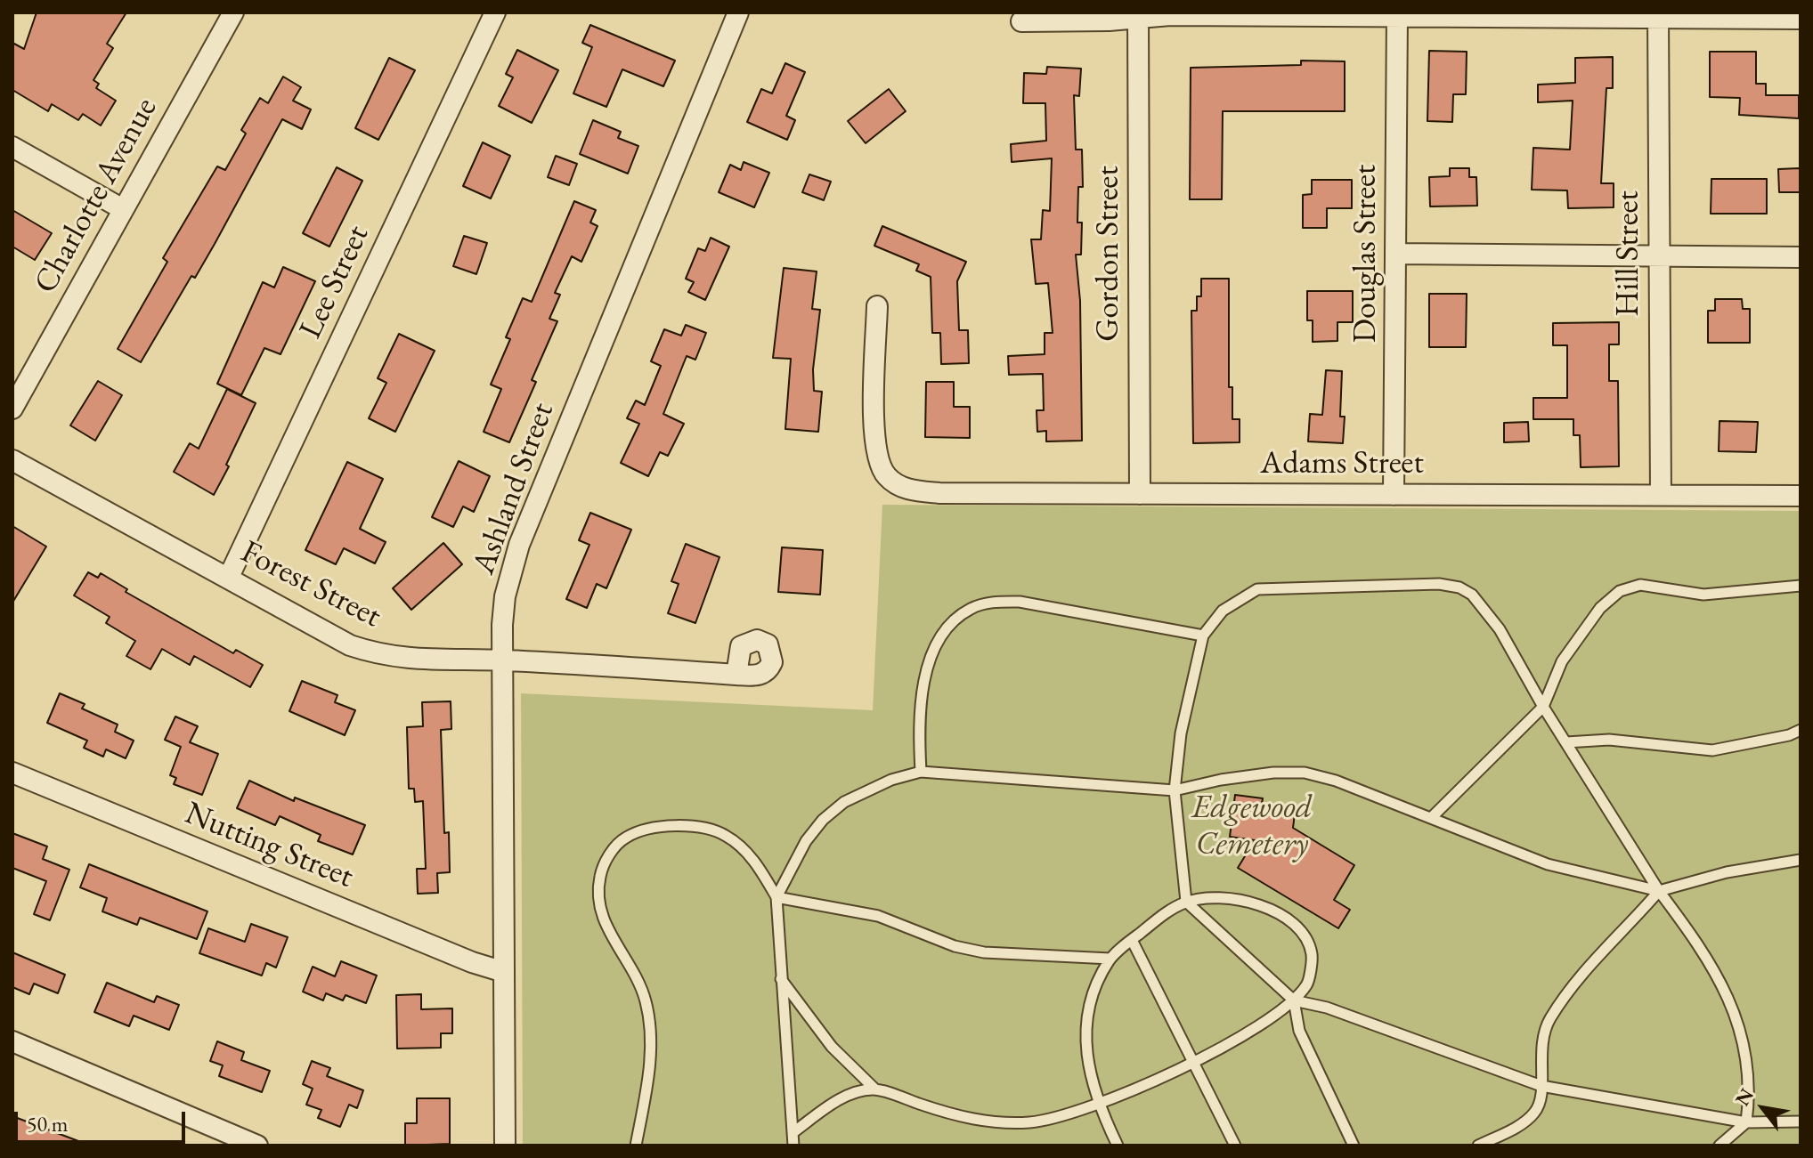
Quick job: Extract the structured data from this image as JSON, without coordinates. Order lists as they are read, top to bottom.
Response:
{
  "streets": {
    "street": [
      "Charlotte Avenue",
      "Gordon Street",
      "Douglas Street",
      "Hill Street",
      "Lee Street",
      "Adams Street",
      "Ashland Street",
      "Forest Street",
      "Nutting Street"
    ]
  },
  "crossings": [
    ["Gordon Street", "Adams Street"],
    ["Douglas Street", "Adams Street"],
    ["Hill Street", "Adams Street"],
    ["Lee Street", "Forest Street"],
    ["Ashland Street", "Forest Street"],
    ["Ashland Street", "Nutting Street"]
  ],
  "parks": ["Edgewood Cemetery"],
  "scale_bar": "50 m",
  "north": "top left"
}
